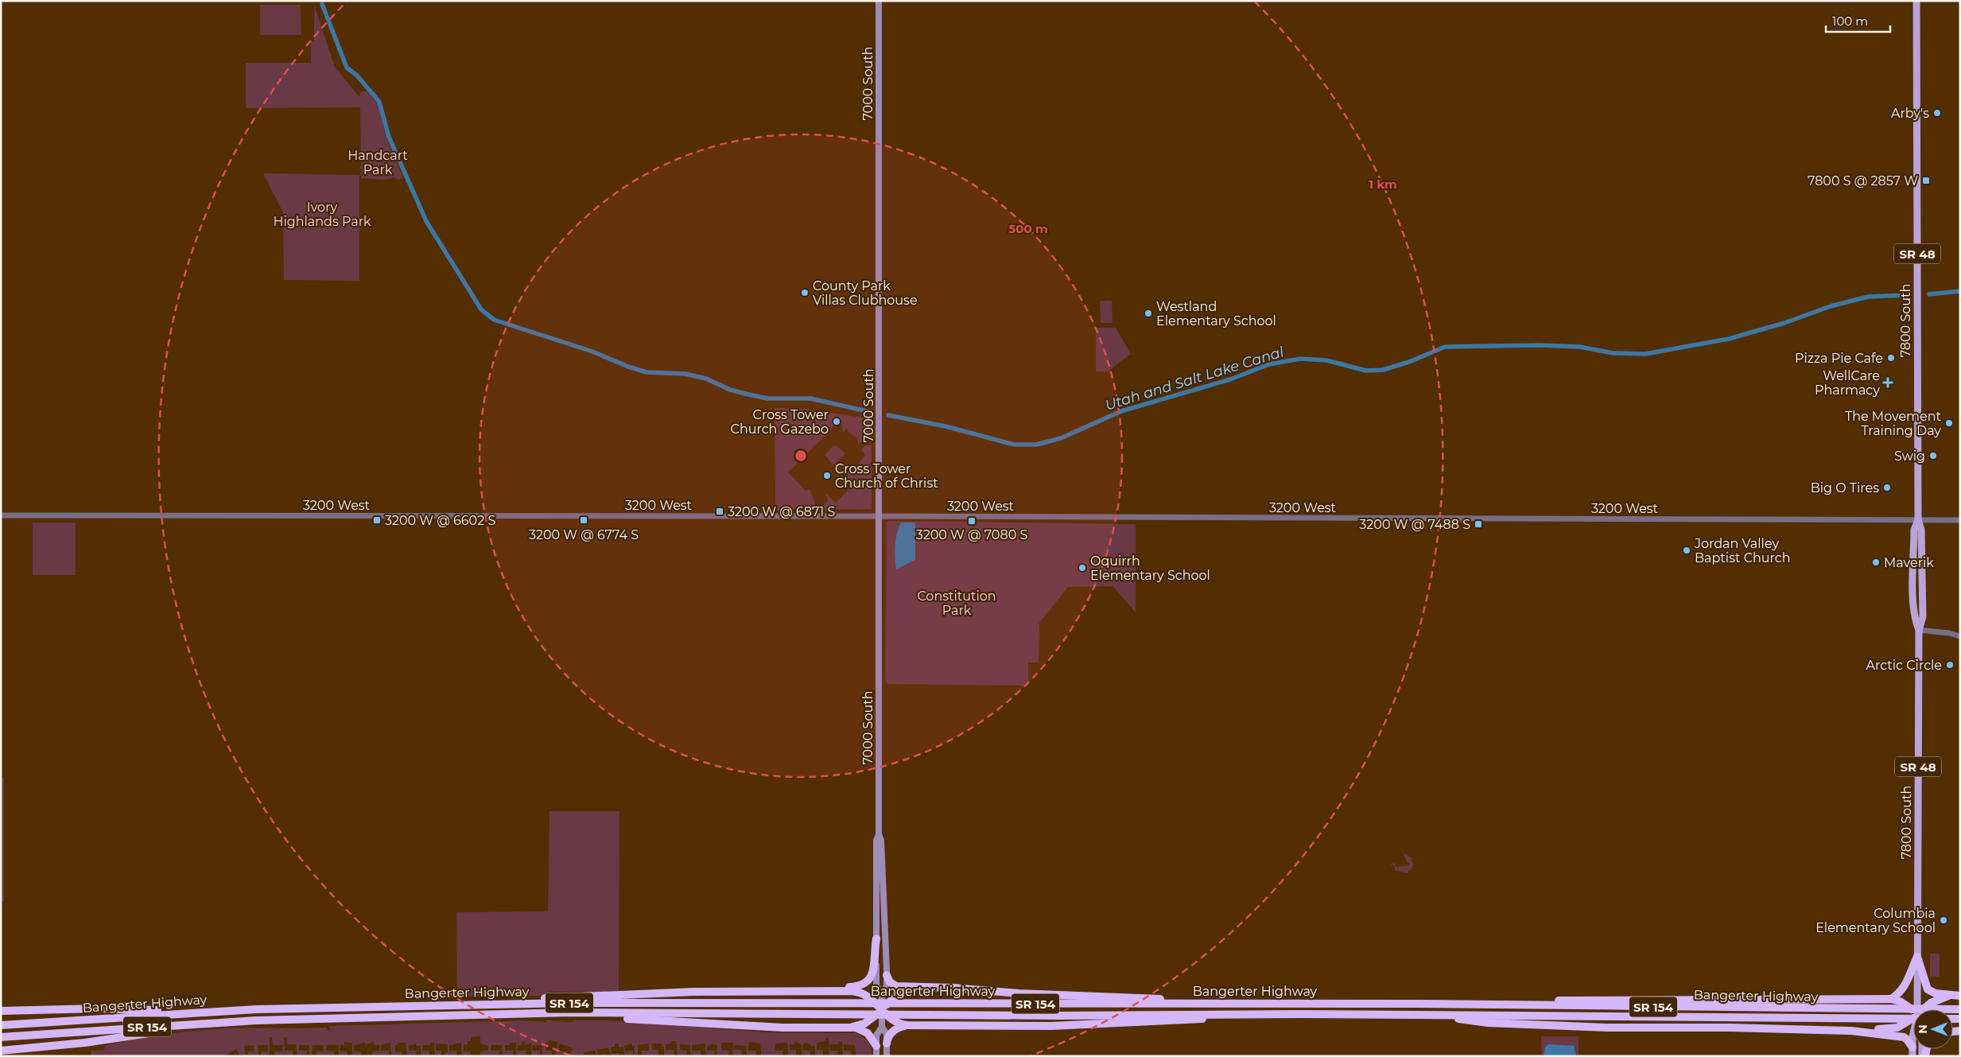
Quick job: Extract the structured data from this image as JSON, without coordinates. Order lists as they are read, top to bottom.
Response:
{
  "streets": {
    "highway": ["Bangerter Highway", "SR 154"],
    "main road": ["7000 South", "SR 48", "7800 South"],
    "street": ["3200 West"]
  },
  "crossings": [
    ["7000 South", "3200 West"],
    ["7800 South", "3200 West"]
  ],
  "water": ["Utah and Salt Lake Canal"],
  "parks": ["Handcart Park", "Ivory Highlands Park", "Constitution Park"],
  "places": {
    "other": [
      "Arby's",
      "County Park Villas Clubhouse",
      "Westland Elementary School",
      "Pizza Pie Cafe",
      "Cross Tower Church Gazebo",
      "The Movement Training Day",
      "Swig",
      "Cross Tower Church of Christ",
      "Big O Tires",
      "Jordan Valley Baptist Church",
      "Maverik",
      "Oquirrh Elementary School",
      "Arctic Circle",
      "Columbia Elementary School"
    ],
    "transit": [
      "7800 S @ 2857 W",
      "3200 W @ 6871 S",
      "3200 W @ 6602 S",
      "3200 W @ 6774 S",
      "3200 W @ 7080 S",
      "3200 W @ 7488 S"
    ],
    "health": ["WellCare Pharmacy"]
  },
  "scale_bar": "100 m",
  "north": "left",
  "rings": ["1 km", "500 m"]
}
